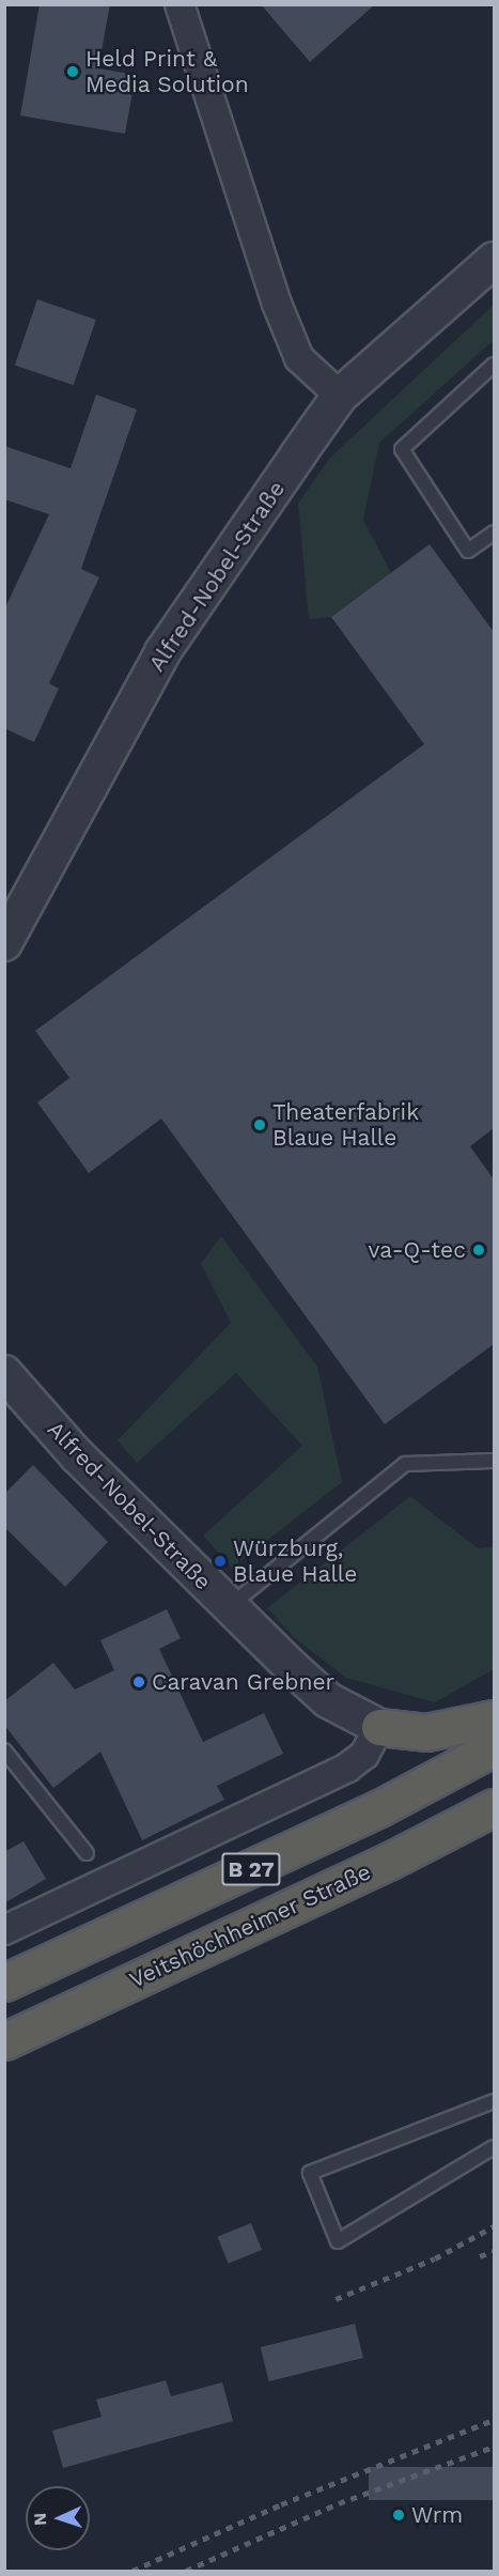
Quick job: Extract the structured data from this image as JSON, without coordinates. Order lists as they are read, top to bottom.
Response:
{
  "streets": {
    "highway": ["B 27", "Veitshöchheimer Straße"],
    "street": ["Alfred-Nobel-Straße"]
  },
  "places": [
    "Held Print & Media Solution",
    "Theaterfabrik Blaue Halle",
    "va-Q-tec",
    "Würzburg, Blaue Halle",
    "Caravan Grebner",
    "Wrm"
  ],
  "north": "left"
}
